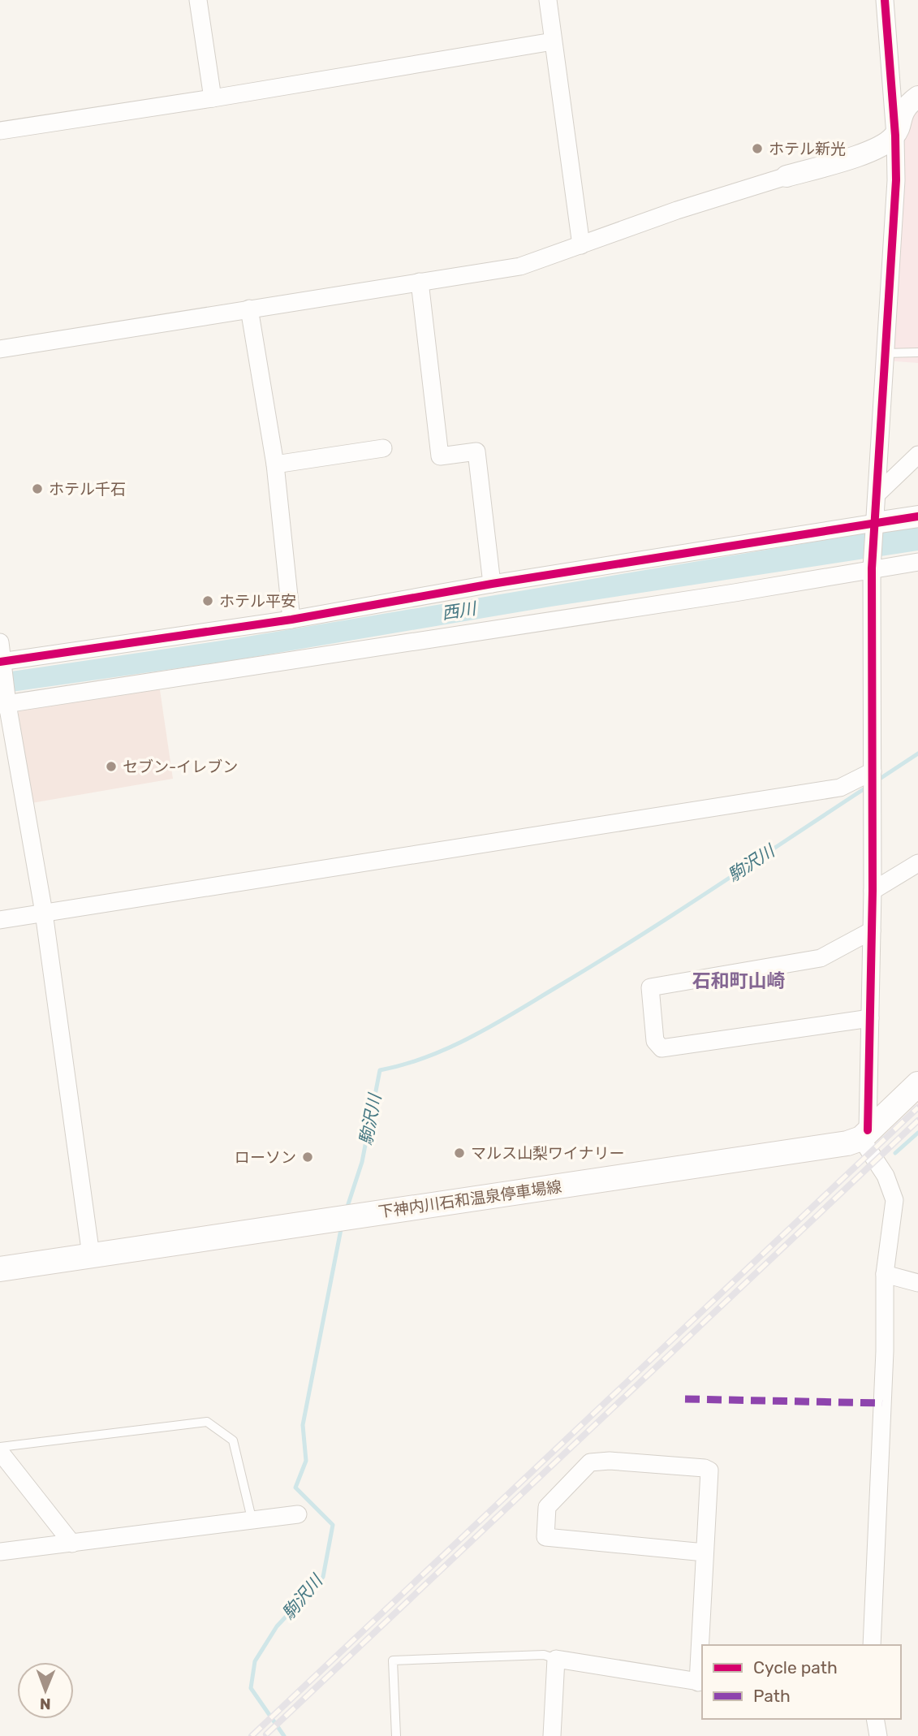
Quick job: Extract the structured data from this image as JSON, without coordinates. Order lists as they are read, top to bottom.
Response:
{
  "streets": {
    "main road": ["下神内川石和温泉停車場線"]
  },
  "districts": ["石和町山崎"],
  "water": ["西川", "駒沢川"],
  "places": [
    "ホテル新光",
    "ホテル千石",
    "ホテル平安",
    "セブン-イレブン",
    "マルス山梨ワイナリー",
    "ローソン"
  ],
  "legend": ["Cycle path", "Path"],
  "north": "bottom"
}
